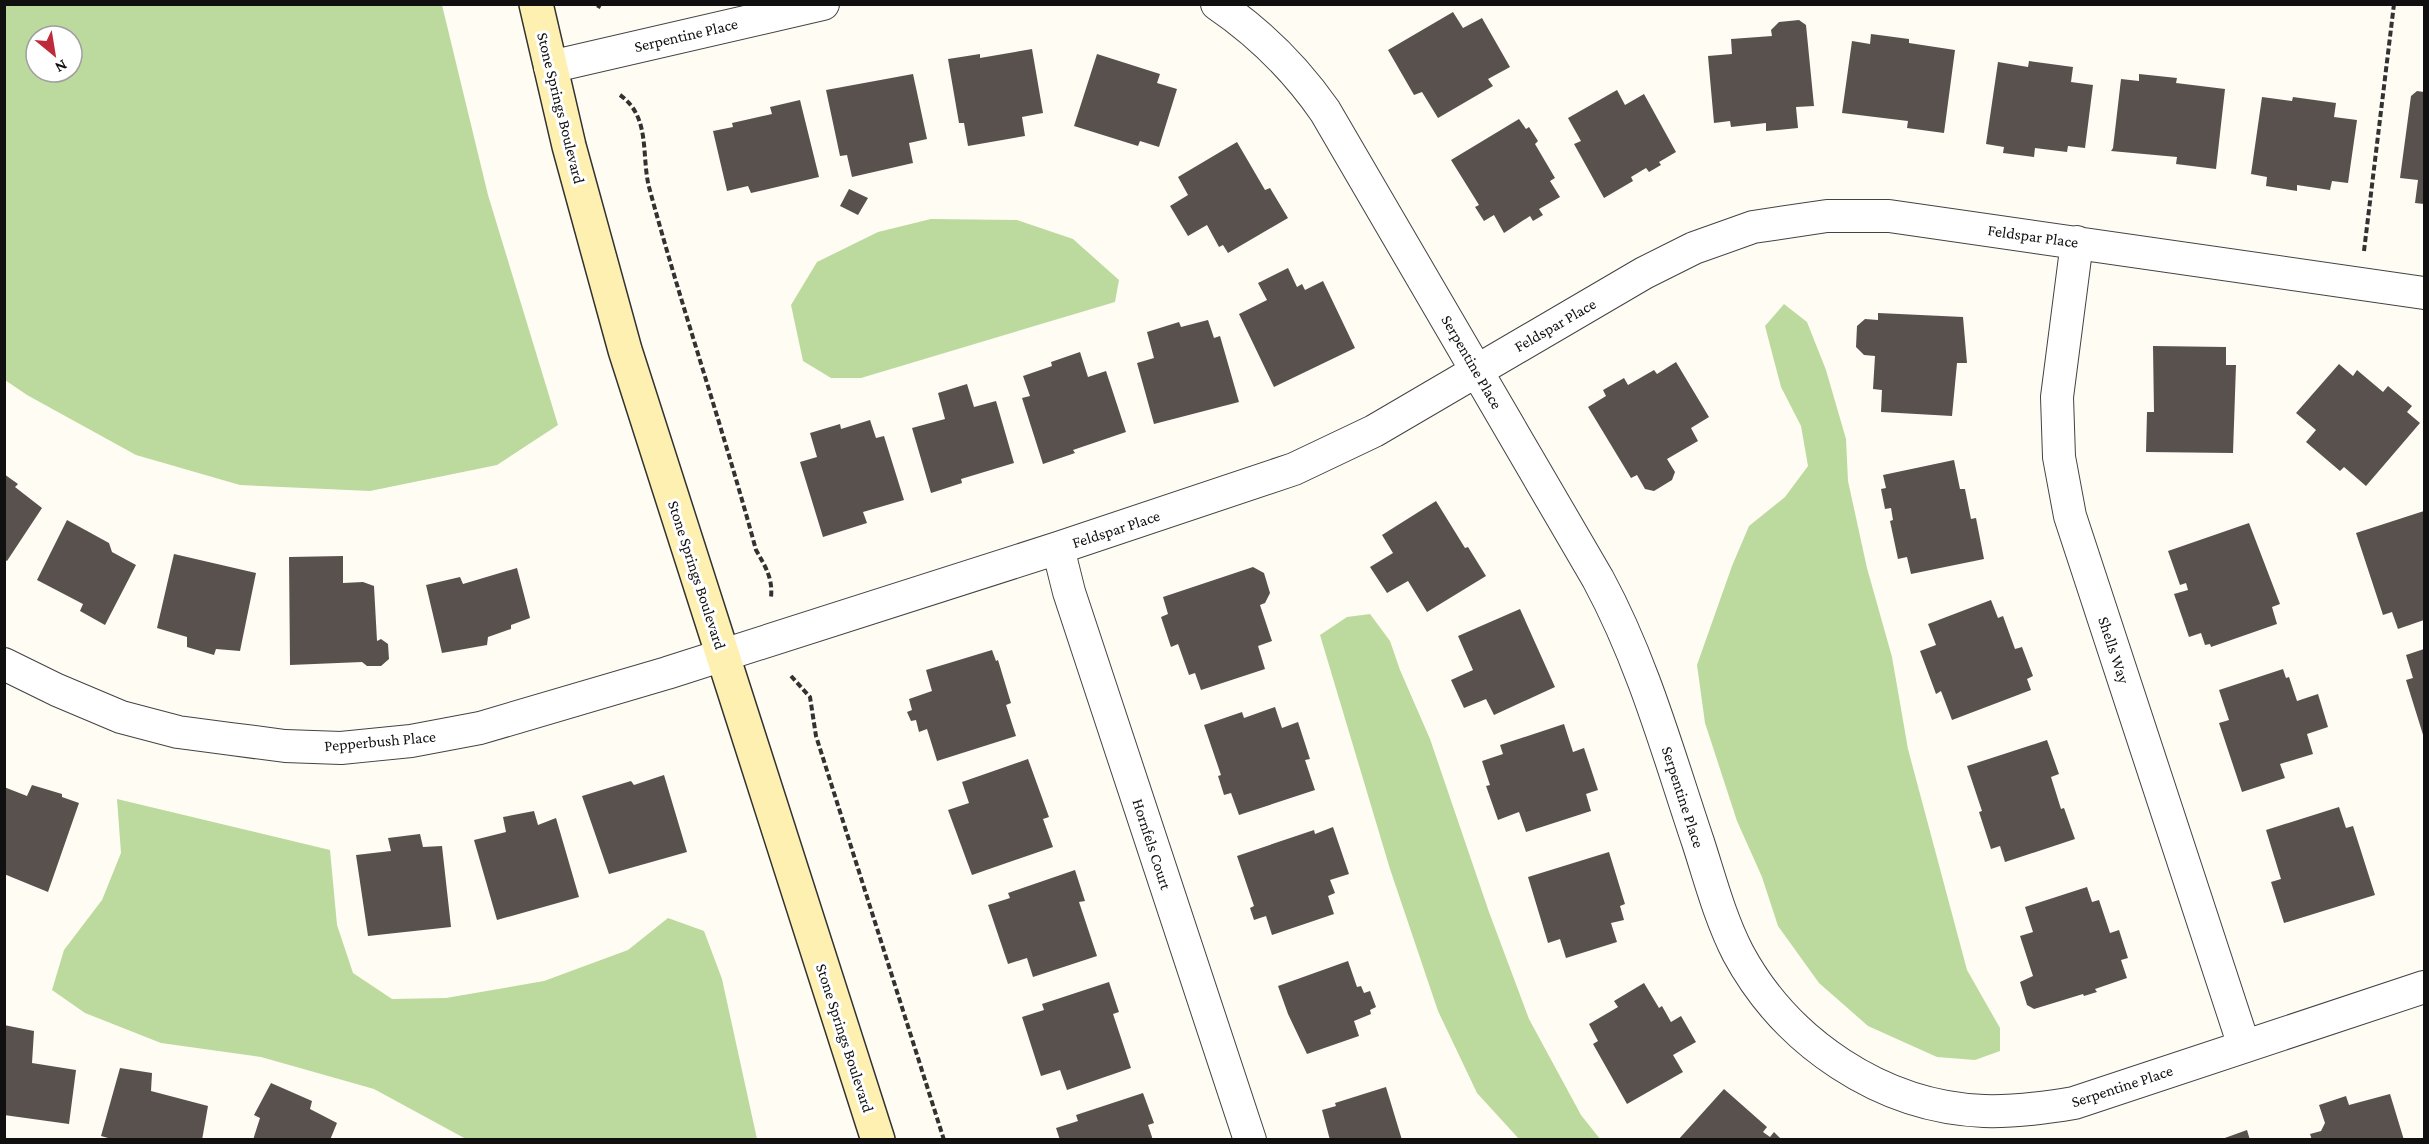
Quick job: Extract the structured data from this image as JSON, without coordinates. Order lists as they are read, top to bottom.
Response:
{
  "streets": {
    "street": [
      "Serpentine Place",
      "Stone Springs Boulevard",
      "Feldspar Place",
      "Shells Way",
      "Pepperbush Place",
      "Hornfels Court"
    ]
  },
  "crossings": [
    ["Serpentine Place", "Stone Springs Boulevard"],
    ["Serpentine Place", "Feldspar Place"],
    ["Serpentine Place", "Shells Way"],
    ["Stone Springs Boulevard", "Feldspar Place"],
    ["Stone Springs Boulevard", "Pepperbush Place"],
    ["Feldspar Place", "Shells Way"],
    ["Feldspar Place", "Pepperbush Place"],
    ["Feldspar Place", "Hornfels Court"]
  ],
  "north": "bottom right"
}
